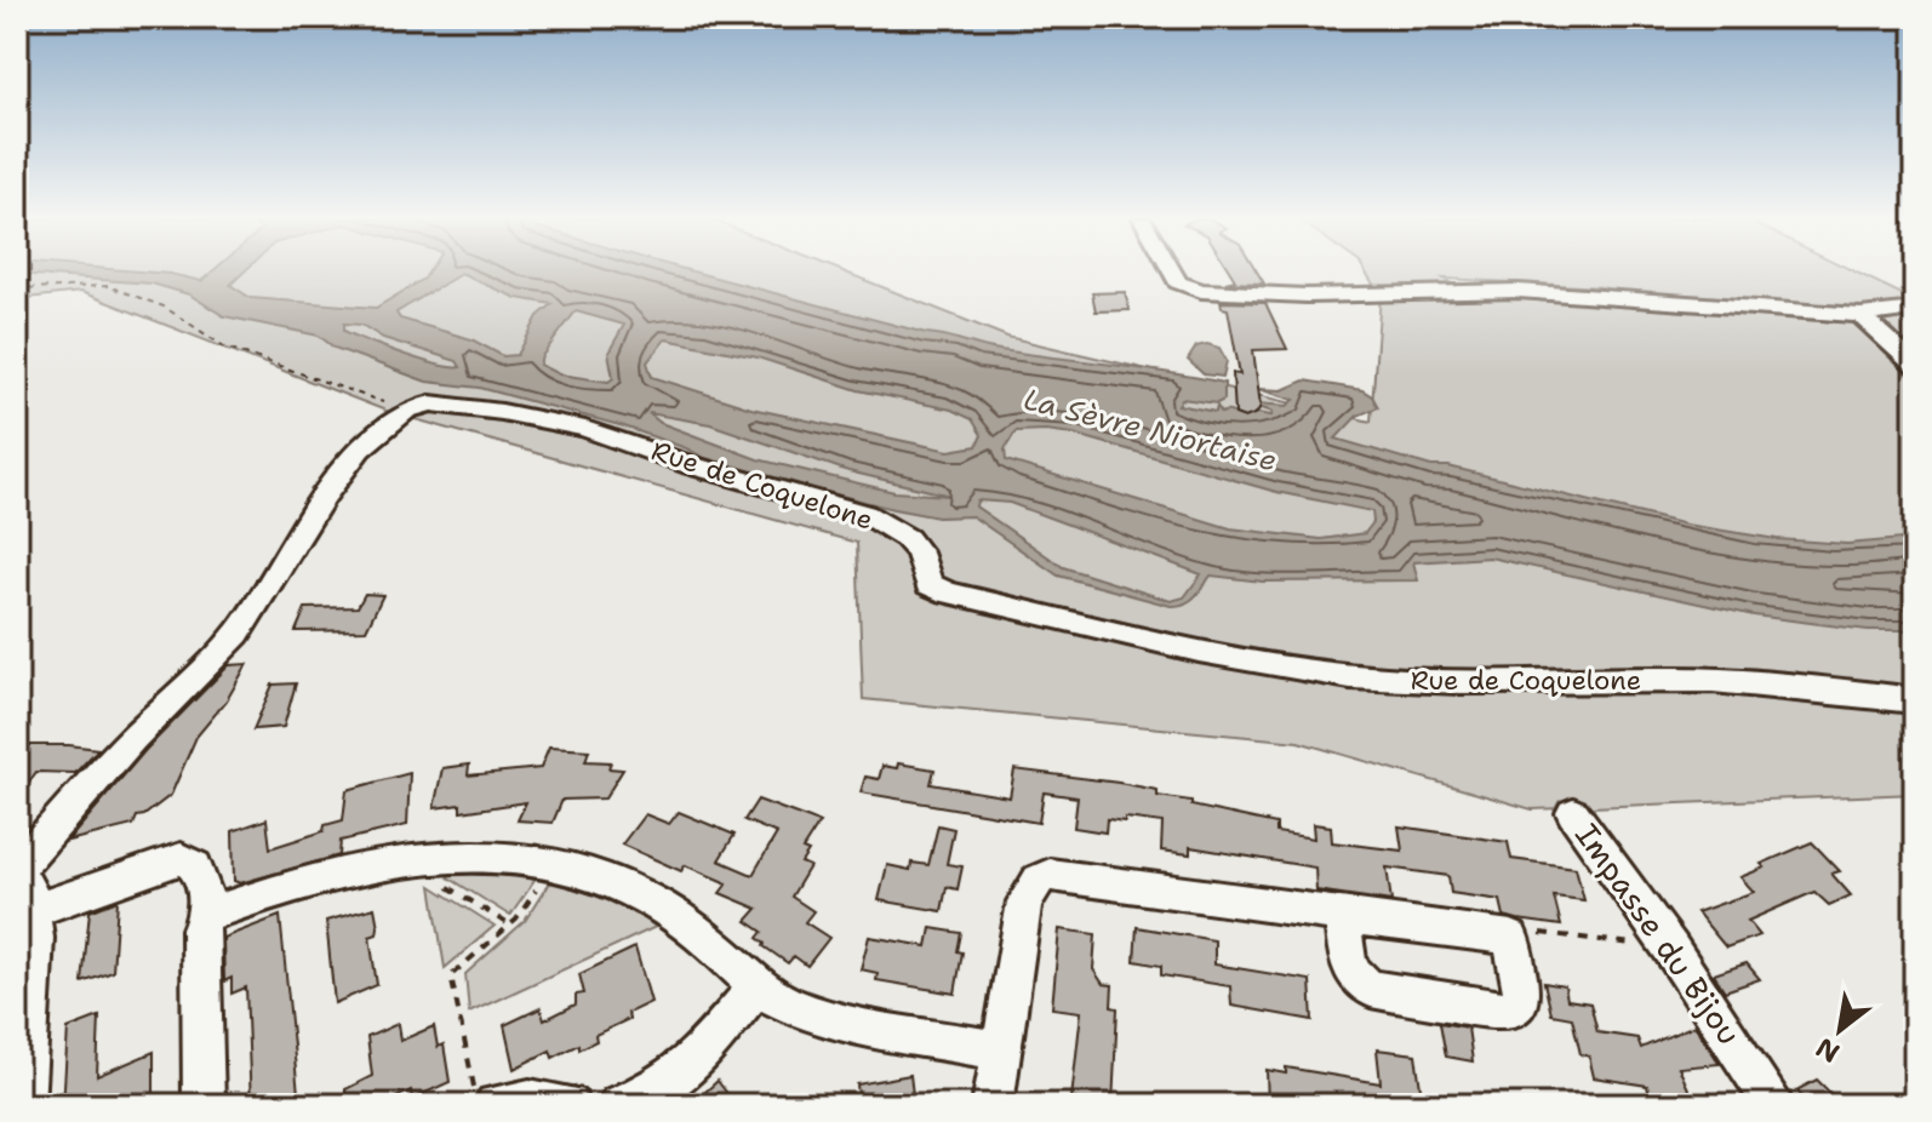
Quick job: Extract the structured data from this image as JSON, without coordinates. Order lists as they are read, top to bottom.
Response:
{
  "streets": {
    "street": ["Rue de Coquelone", "Impasse du Bijou"]
  },
  "water": ["La Sèvre Niortaise"],
  "north": "bottom left"
}
